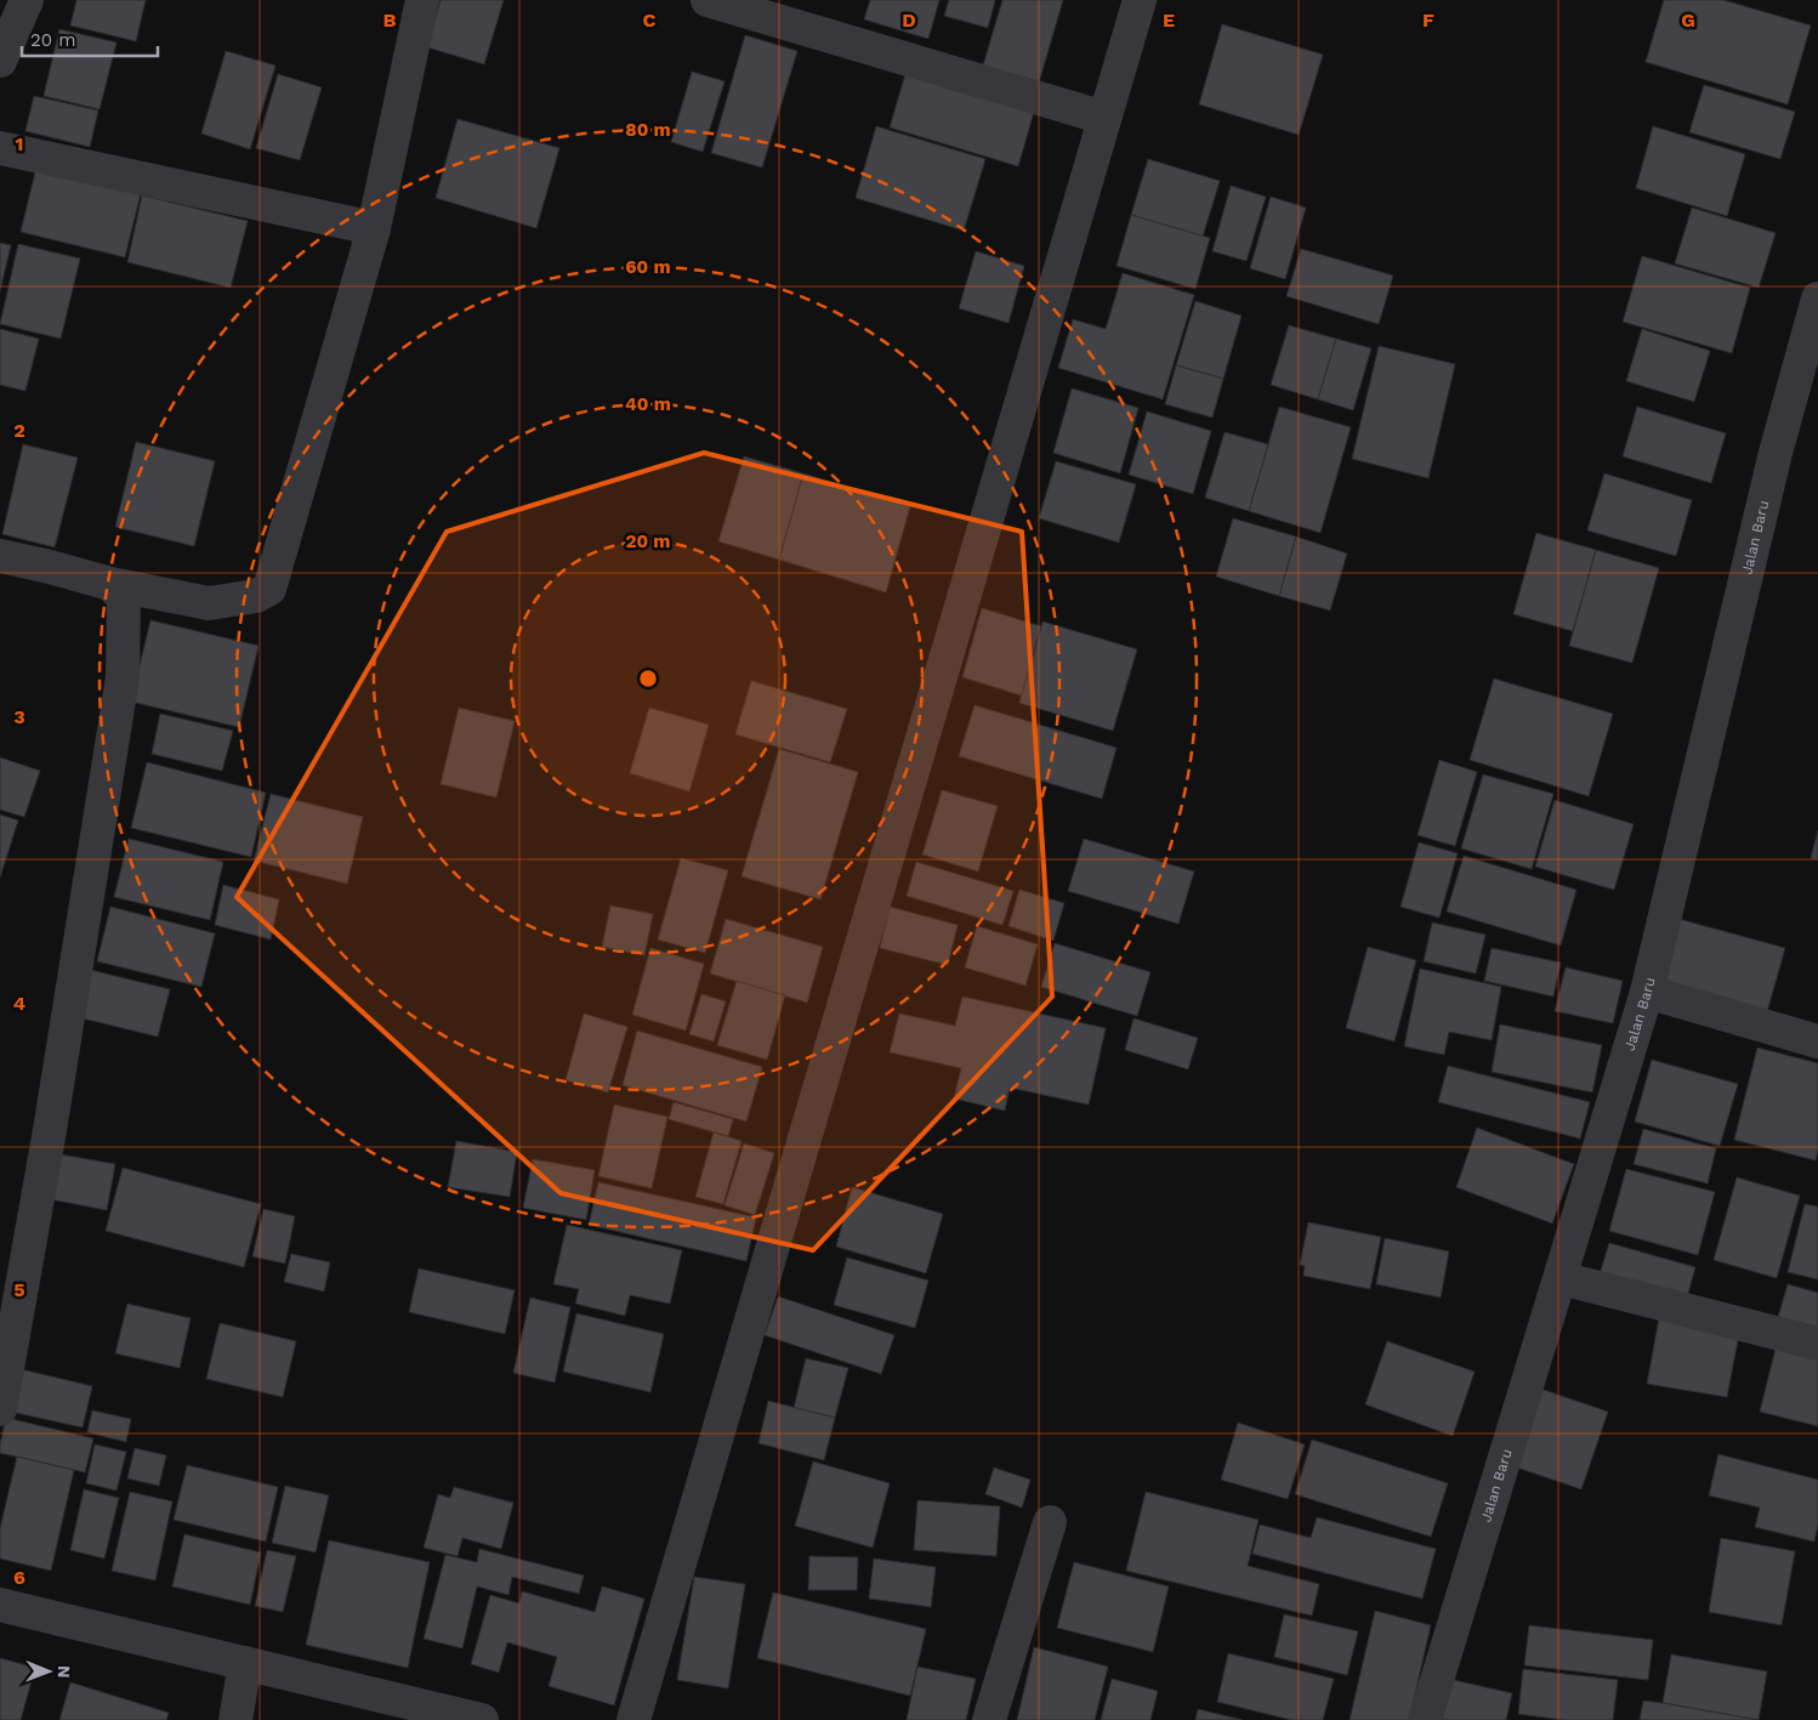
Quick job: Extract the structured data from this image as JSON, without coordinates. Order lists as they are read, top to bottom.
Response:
{
  "streets": {
    "street": ["Jalan Baru"]
  },
  "scale_bar": "20 m",
  "north": "right",
  "grid": {
    "columns": [
      "B",
      "C",
      "D",
      "E",
      "F",
      "G"
    ],
    "rows": [
      "1",
      "2",
      "3",
      "4",
      "5",
      "6"
    ]
  },
  "rings": [
    "80 m",
    "60 m",
    "40 m",
    "20 m"
  ]
}
